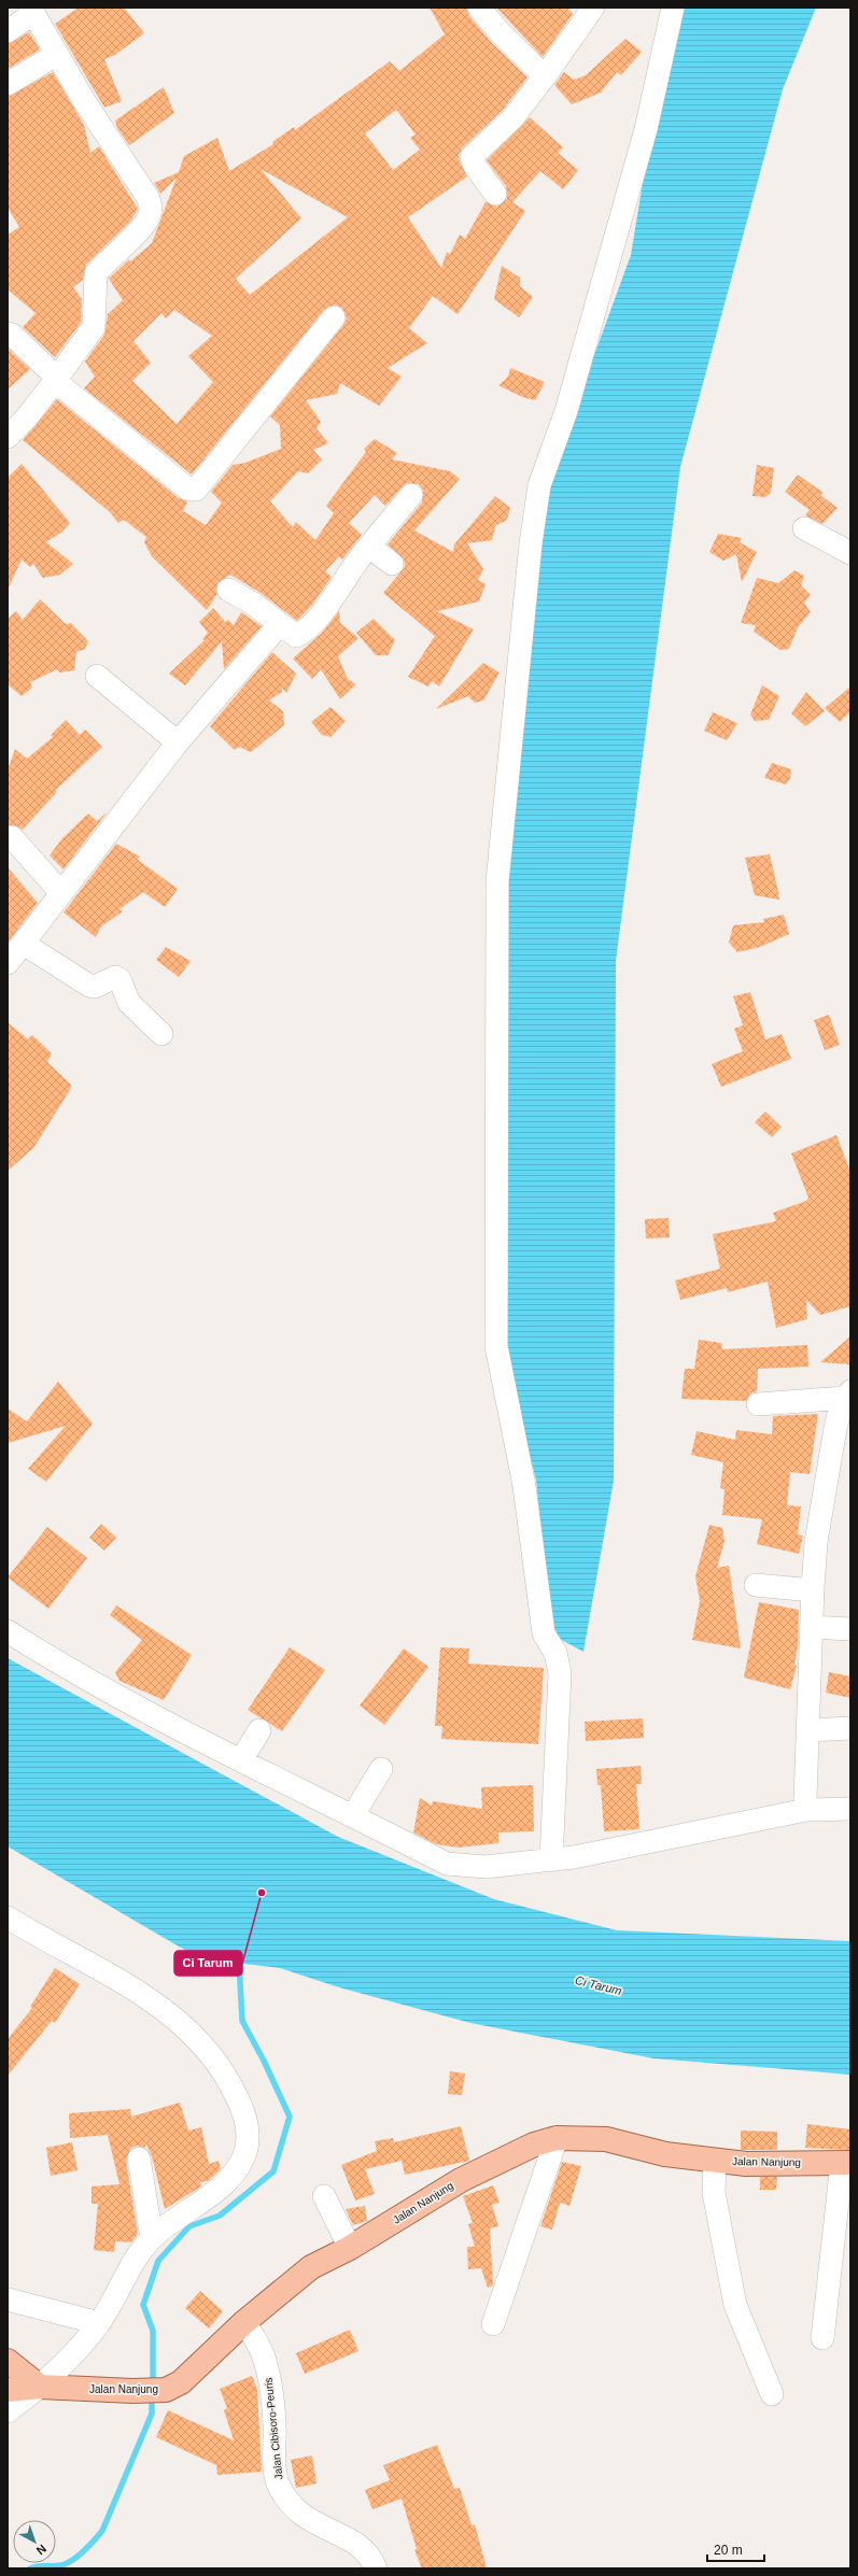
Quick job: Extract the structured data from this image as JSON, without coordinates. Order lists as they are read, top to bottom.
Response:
{
  "streets": {
    "main road": ["Jalan Nanjung"],
    "street": ["Jalan Cibisoro-Peuris"]
  },
  "crossings": [
    ["Jalan Nanjung", "Jalan Cibisoro-Peuris"]
  ],
  "water": ["Ci Tarum"],
  "places": ["Ci Tarum"],
  "scale_bar": "20 m",
  "north": "bottom right"
}
